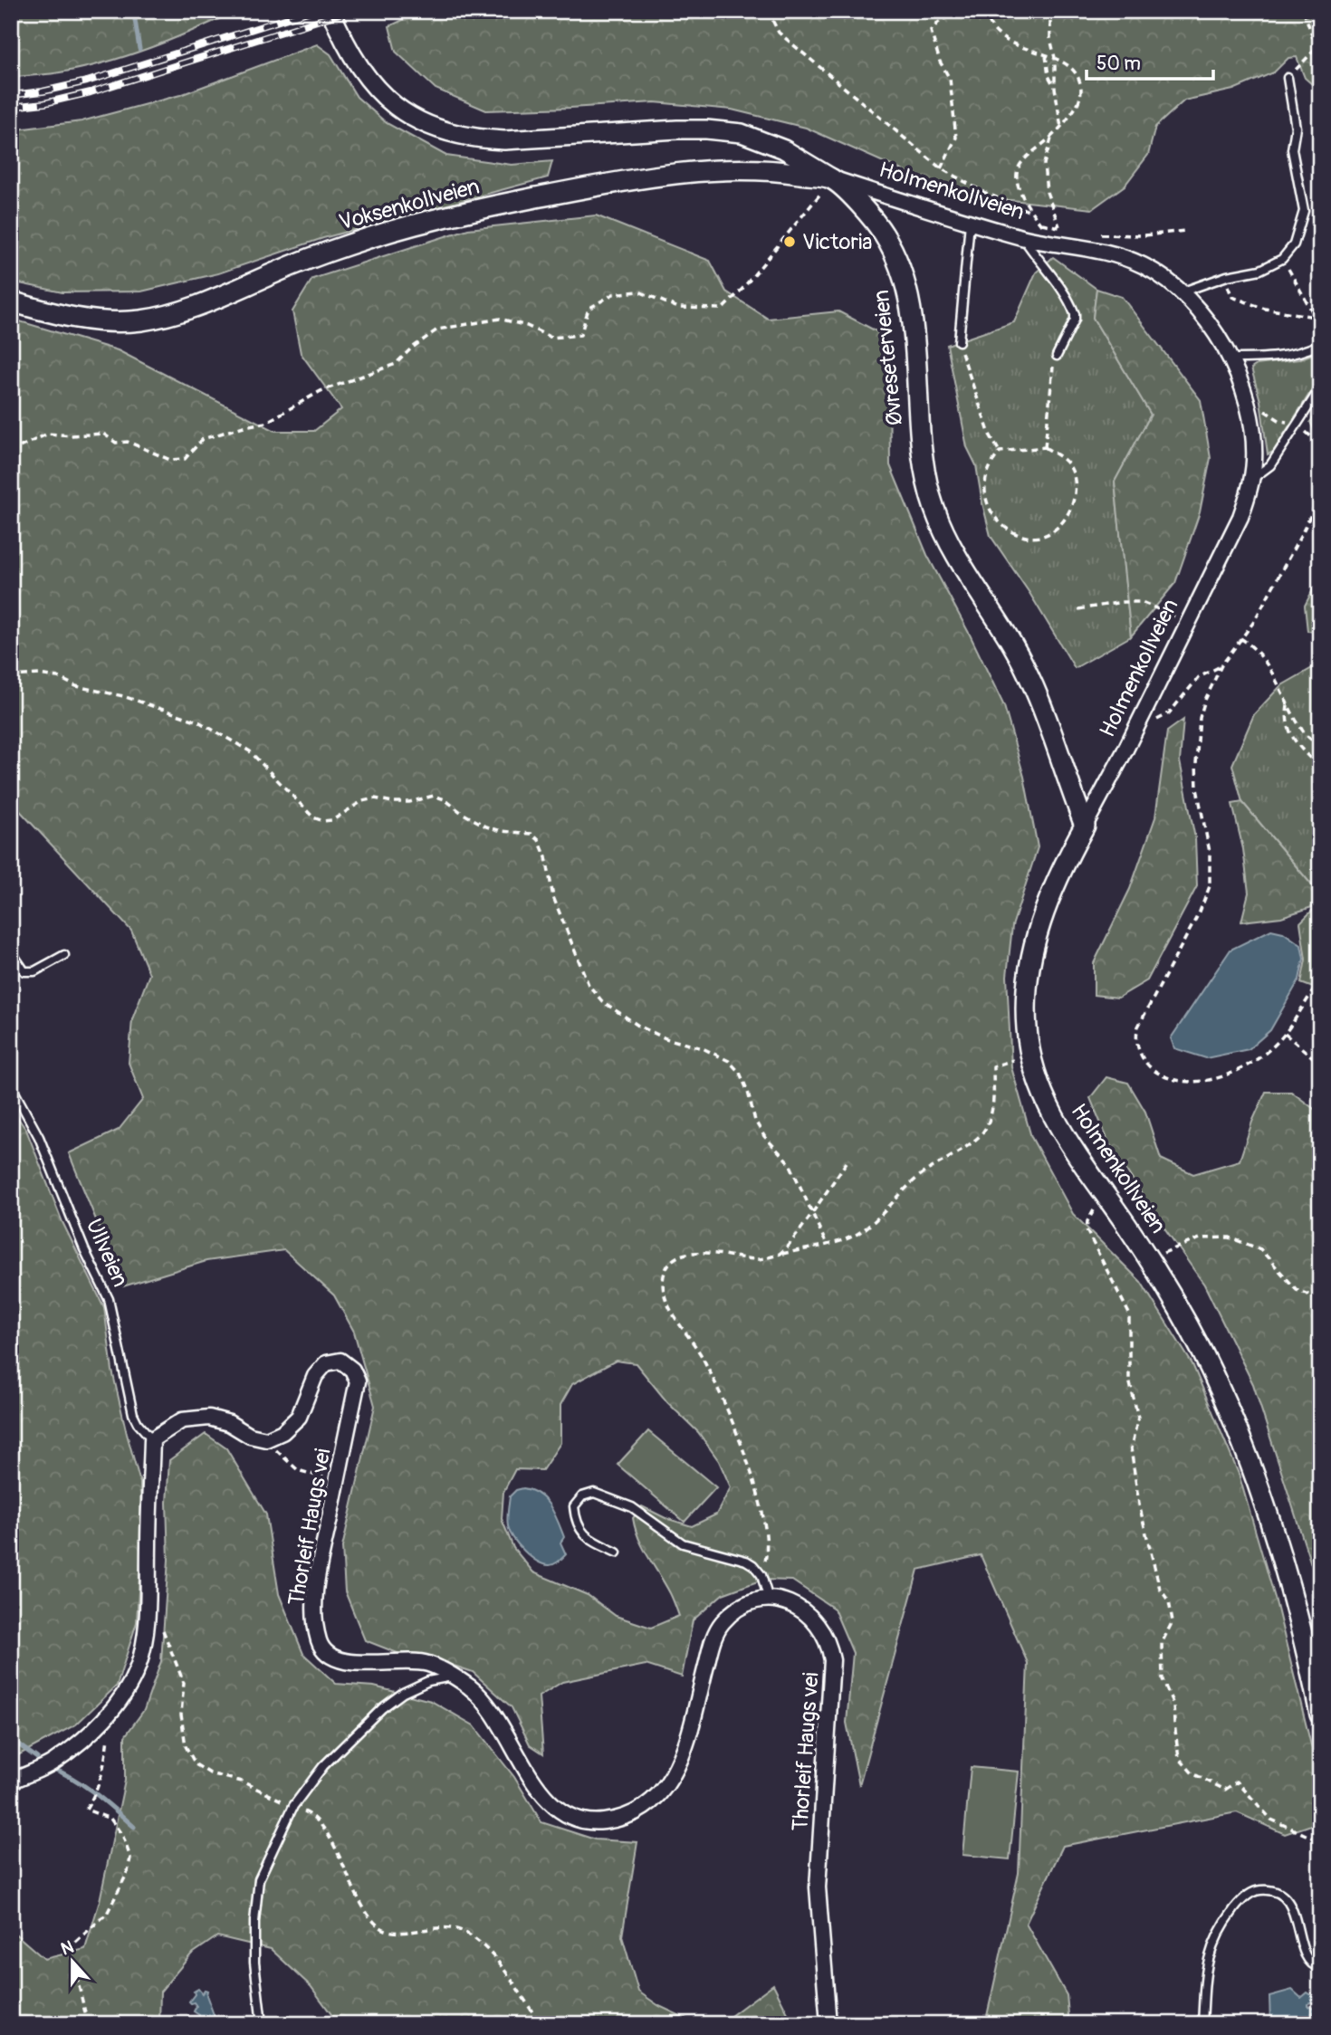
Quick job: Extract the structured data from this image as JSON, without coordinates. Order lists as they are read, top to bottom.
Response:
{
  "streets": {
    "main road": ["Holmenkollveien", "Voksenkollveien", "Øvreseterveien"],
    "street": ["Thorleif Haugs vei"],
    "lane": ["Ullveien"]
  },
  "crossings": [
    ["Holmenkollveien", "Voksenkollveien"],
    ["Holmenkollveien", "Øvreseterveien"],
    ["Voksenkollveien", "Øvreseterveien"]
  ],
  "places": ["Victoria"],
  "scale_bar": "50 m",
  "north": "top"
}
